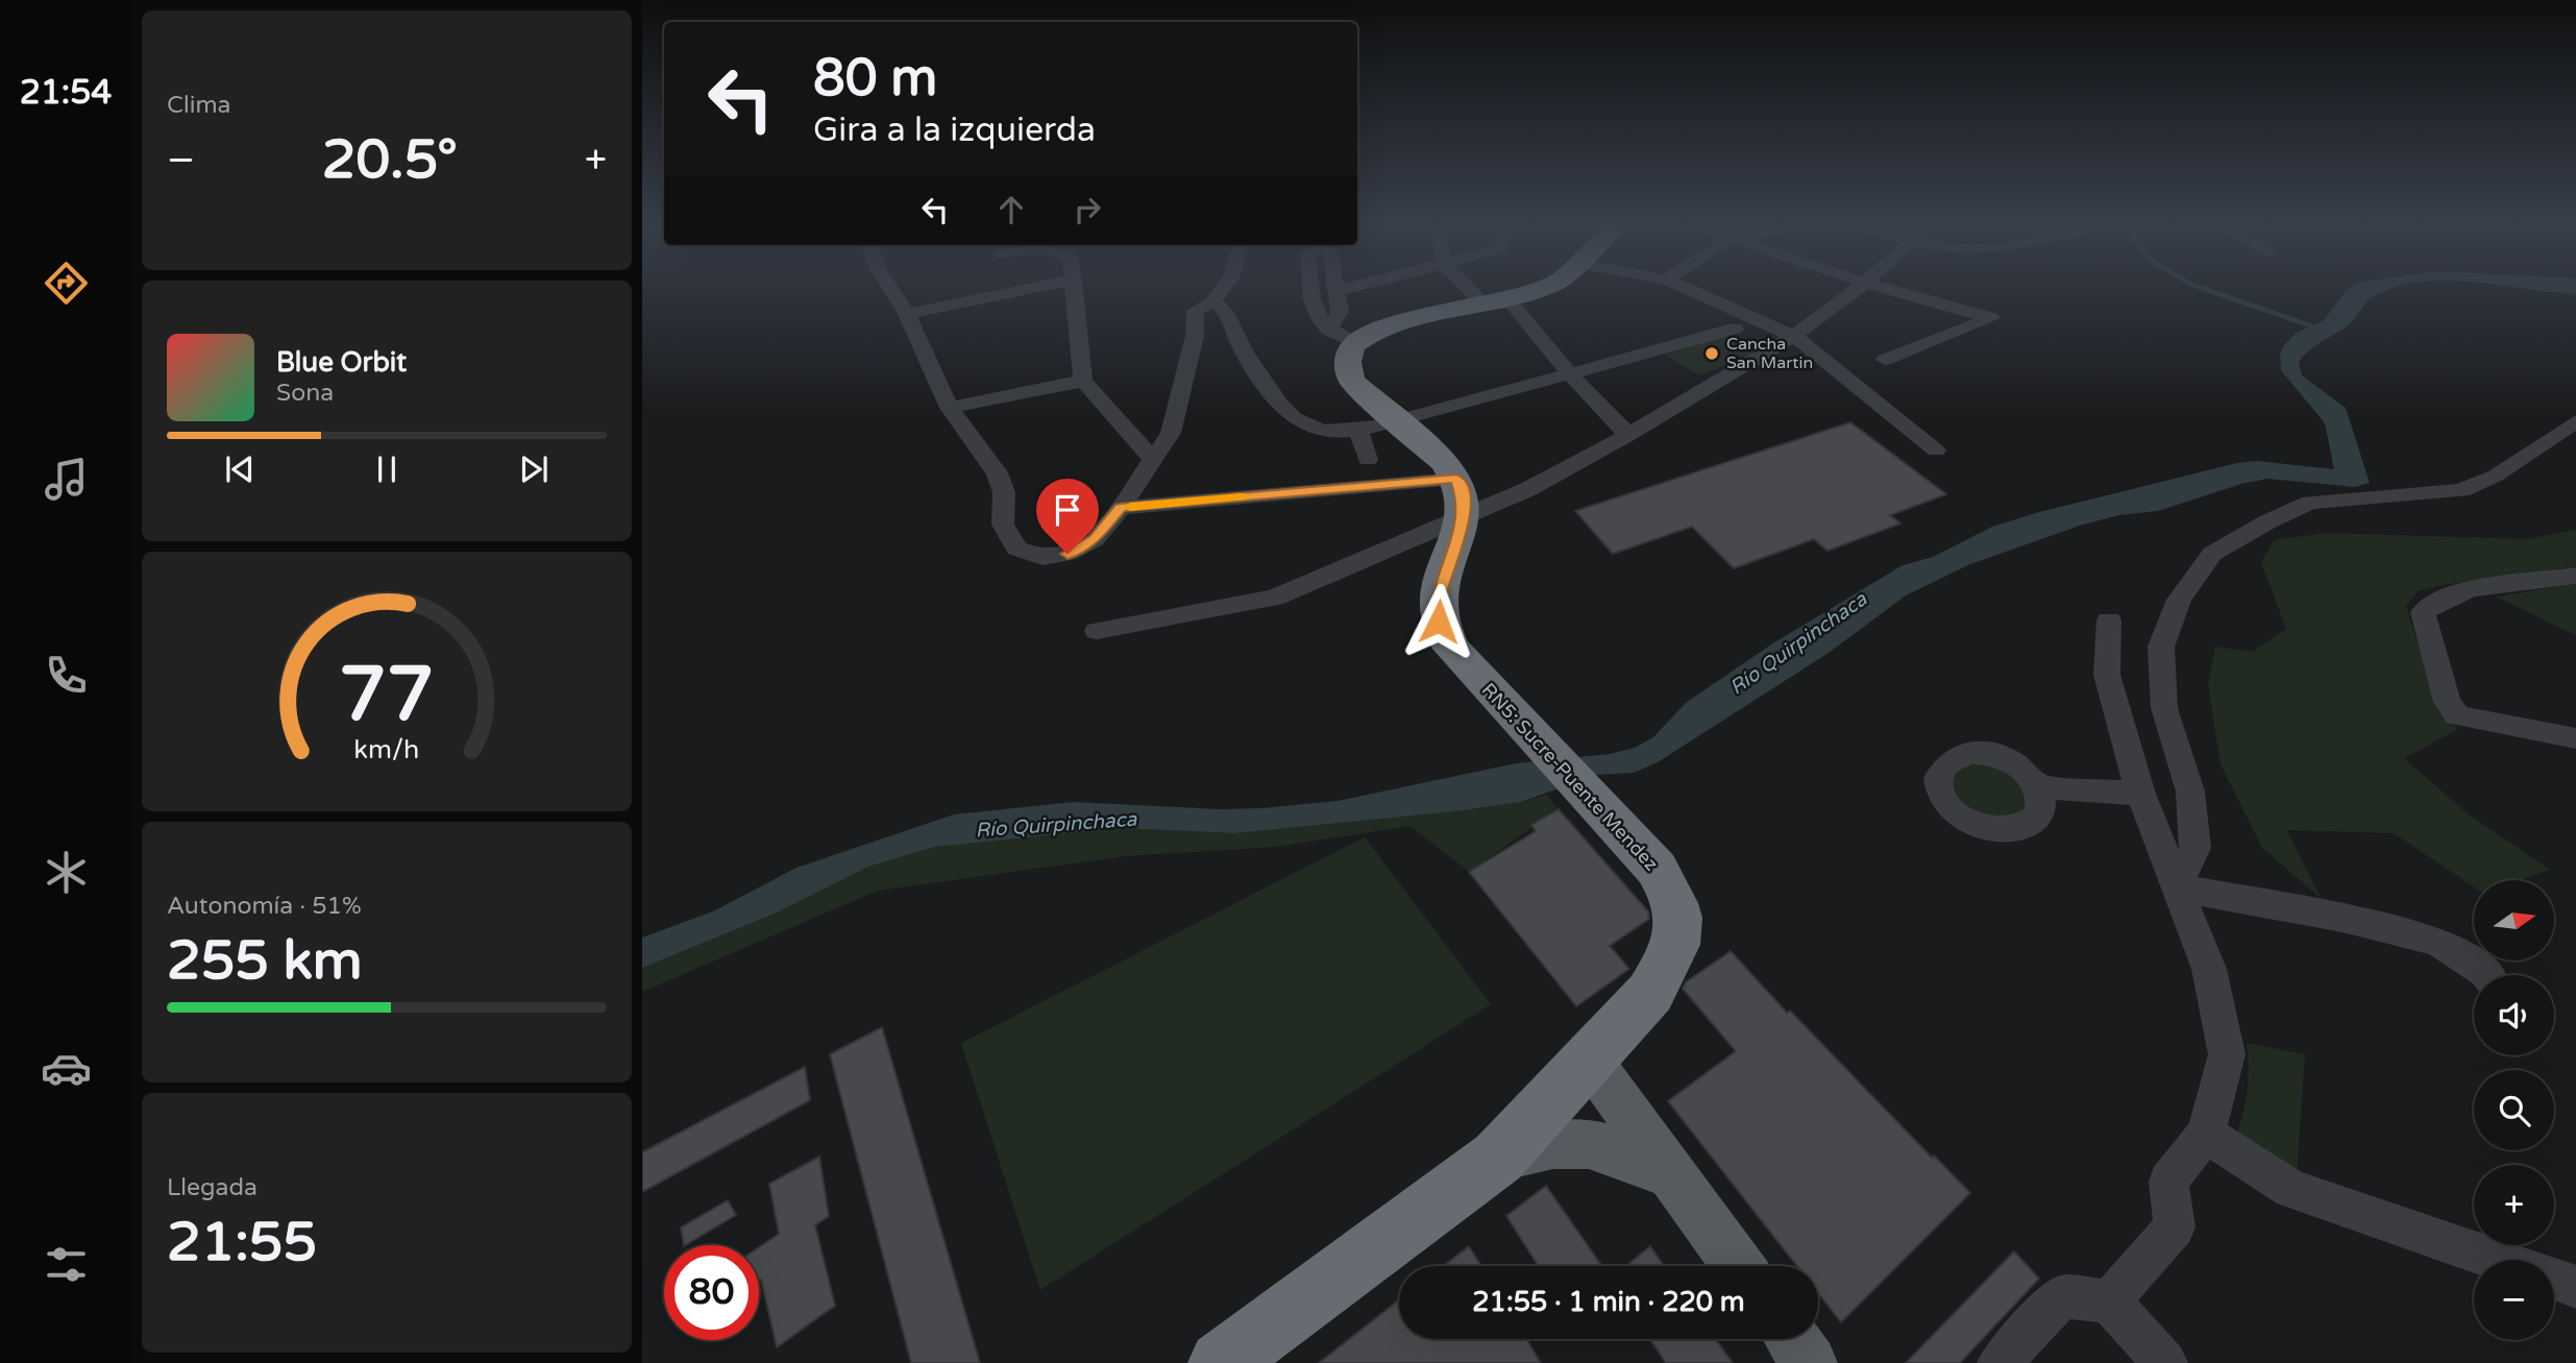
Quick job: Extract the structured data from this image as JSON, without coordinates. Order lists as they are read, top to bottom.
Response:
{
  "streets": {
    "highway": ["RN5: Sucre-Puente Mendez"]
  },
  "water": ["Río Quirpinchaca"],
  "places": ["Cancha San Martin"],
  "north": "right",
  "page": {
    "tabs": "21:54",
    "tile": [
      "Clima",
      ["Autonomía · 51%", "255 km"],
      ["Llegada", "21:55"]
    ],
    "turn": ["80 m", "Gira a la izquierda"],
    "heat": ["−", "20.5°", "+"],
    "song": ["Blue Orbit", "Sona"],
    "map_buttons": ["+", "−"],
    "limit": "80",
    "trip": "21:55 · 1 min · 220 m",
    "gauge": ["77", "km/h"]
  }
}
